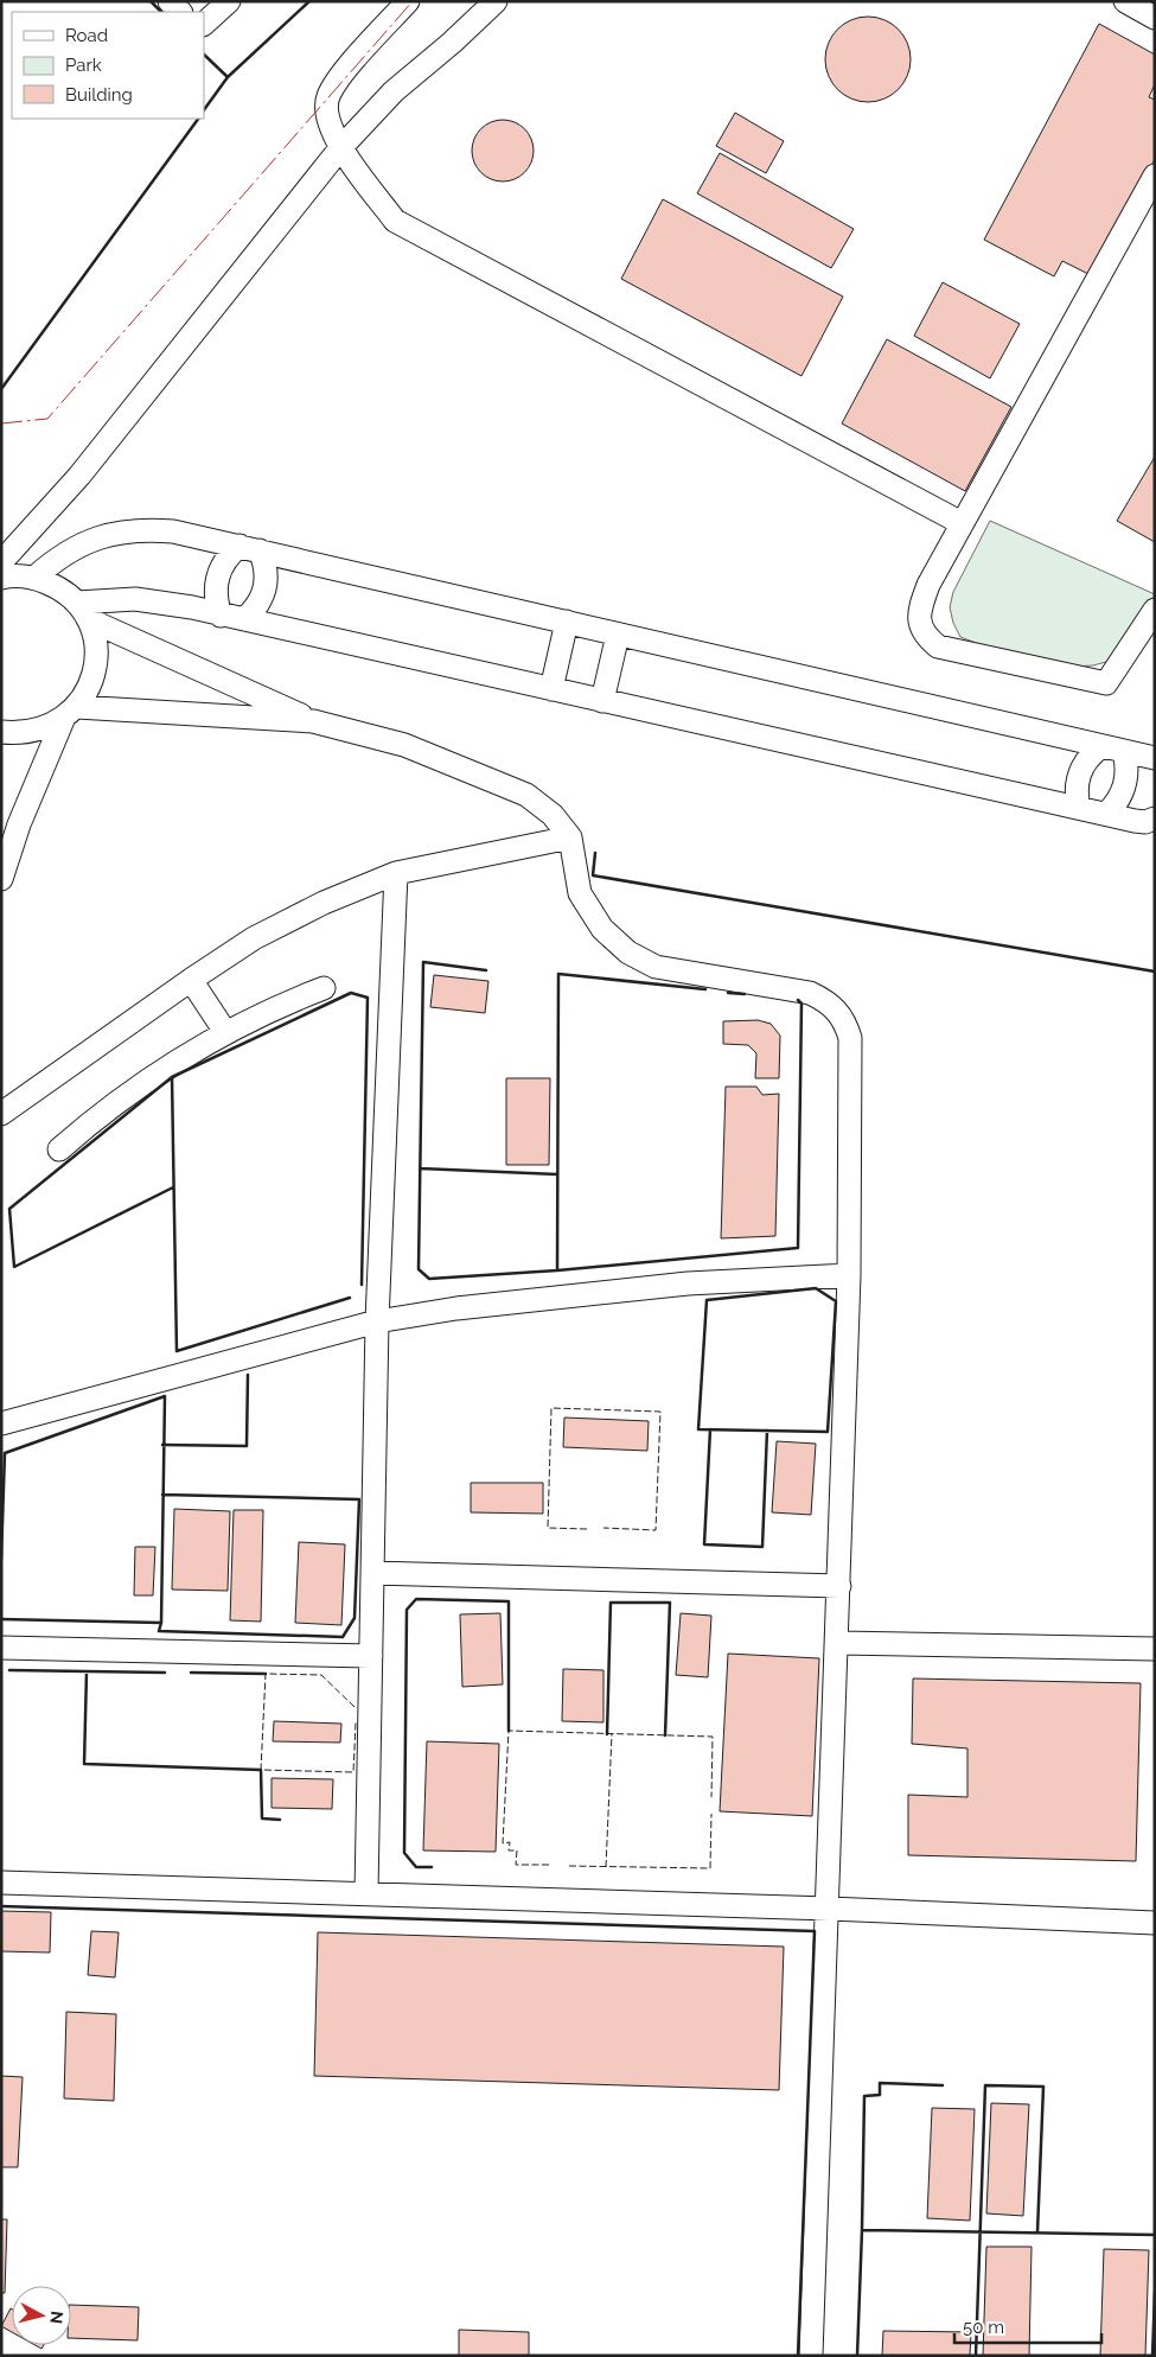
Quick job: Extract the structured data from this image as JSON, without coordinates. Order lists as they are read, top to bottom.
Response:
{
  "legend": ["Road", "Park", "Building"],
  "scale_bar": "50 m",
  "north": "right"
}
